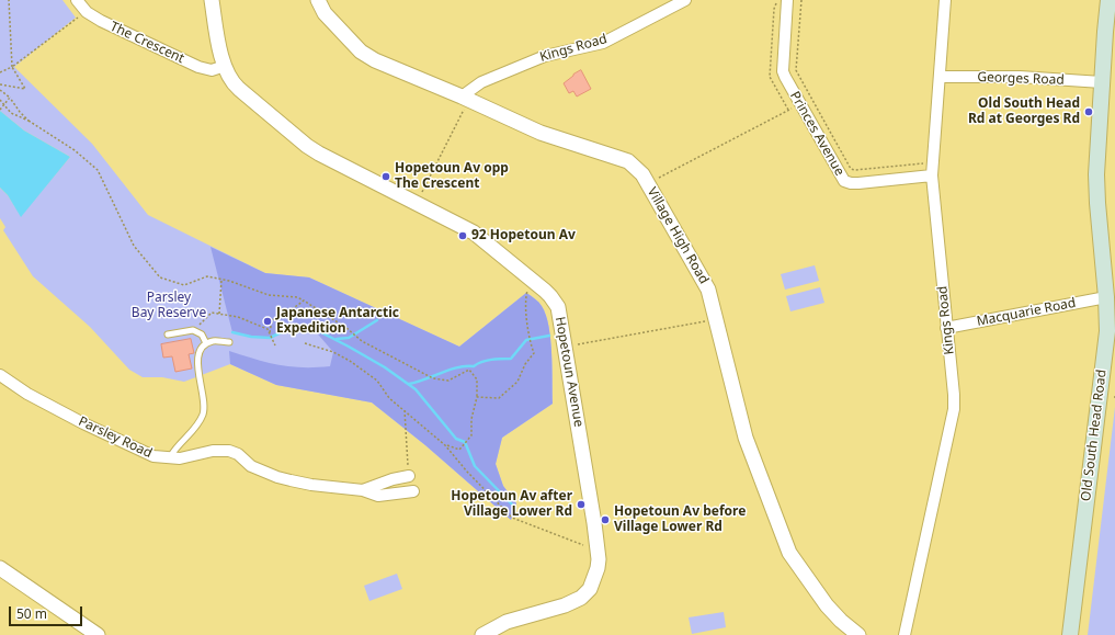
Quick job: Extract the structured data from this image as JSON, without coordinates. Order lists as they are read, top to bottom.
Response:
{
  "streets": {
    "main road": ["Old South Head Road"],
    "street": [
      "The Crescent",
      "Kings Road",
      "Georges Road",
      "Princes Avenue",
      "Village High Road",
      "Macquarie Road",
      "Hopetoun Avenue",
      "Parsley Road"
    ]
  },
  "crossings": [
    ["The Crescent", "Hopetoun Avenue"],
    ["Kings Road", "Georges Road"],
    ["Kings Road", "Princes Avenue"],
    ["Kings Road", "Village High Road"],
    ["Kings Road", "Macquarie Road"],
    ["Georges Road", "Old South Head Road"],
    ["Macquarie Road", "Old South Head Road"]
  ],
  "parks": ["Parsley Bay Reserve"],
  "places": [
    "Old South Head Rd at Georges Rd",
    "Hopetoun Av opp The Crescent",
    "92 Hopetoun Av",
    "Japanese Antarctic Expedition",
    "Hopetoun Av after Village Lower Rd",
    "Hopetoun Av before Village Lower Rd"
  ],
  "scale_bar": "50 m"
}
